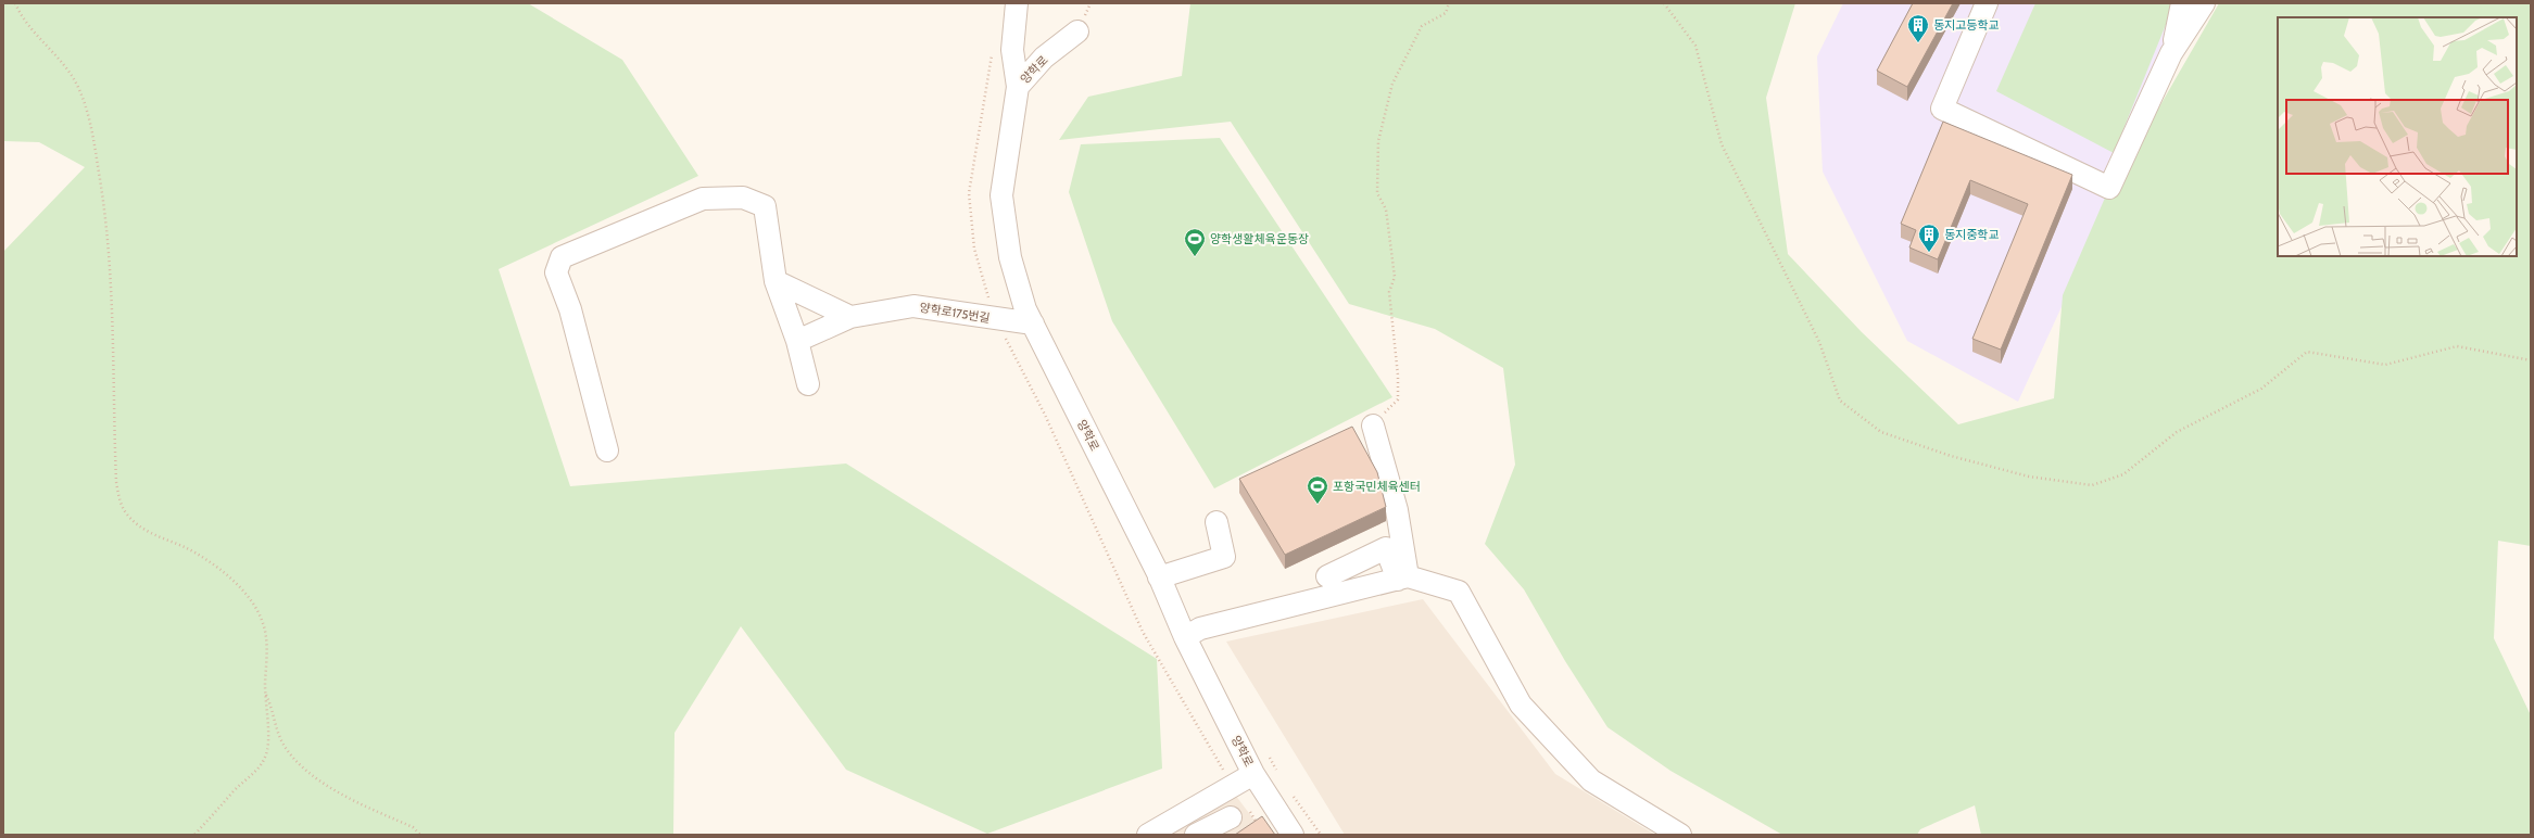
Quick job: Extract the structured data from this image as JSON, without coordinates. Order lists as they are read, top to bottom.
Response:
{
  "streets": {
    "street": ["양학로", "양학로175번길"]
  },
  "crossings": [
    ["양학로", "양학로175번길"]
  ],
  "places": {
    "building": ["동지고등학교", "동지중학교"],
    "sports": ["양학생활체육운동장", "포항국민체육센터"]
  }
}
